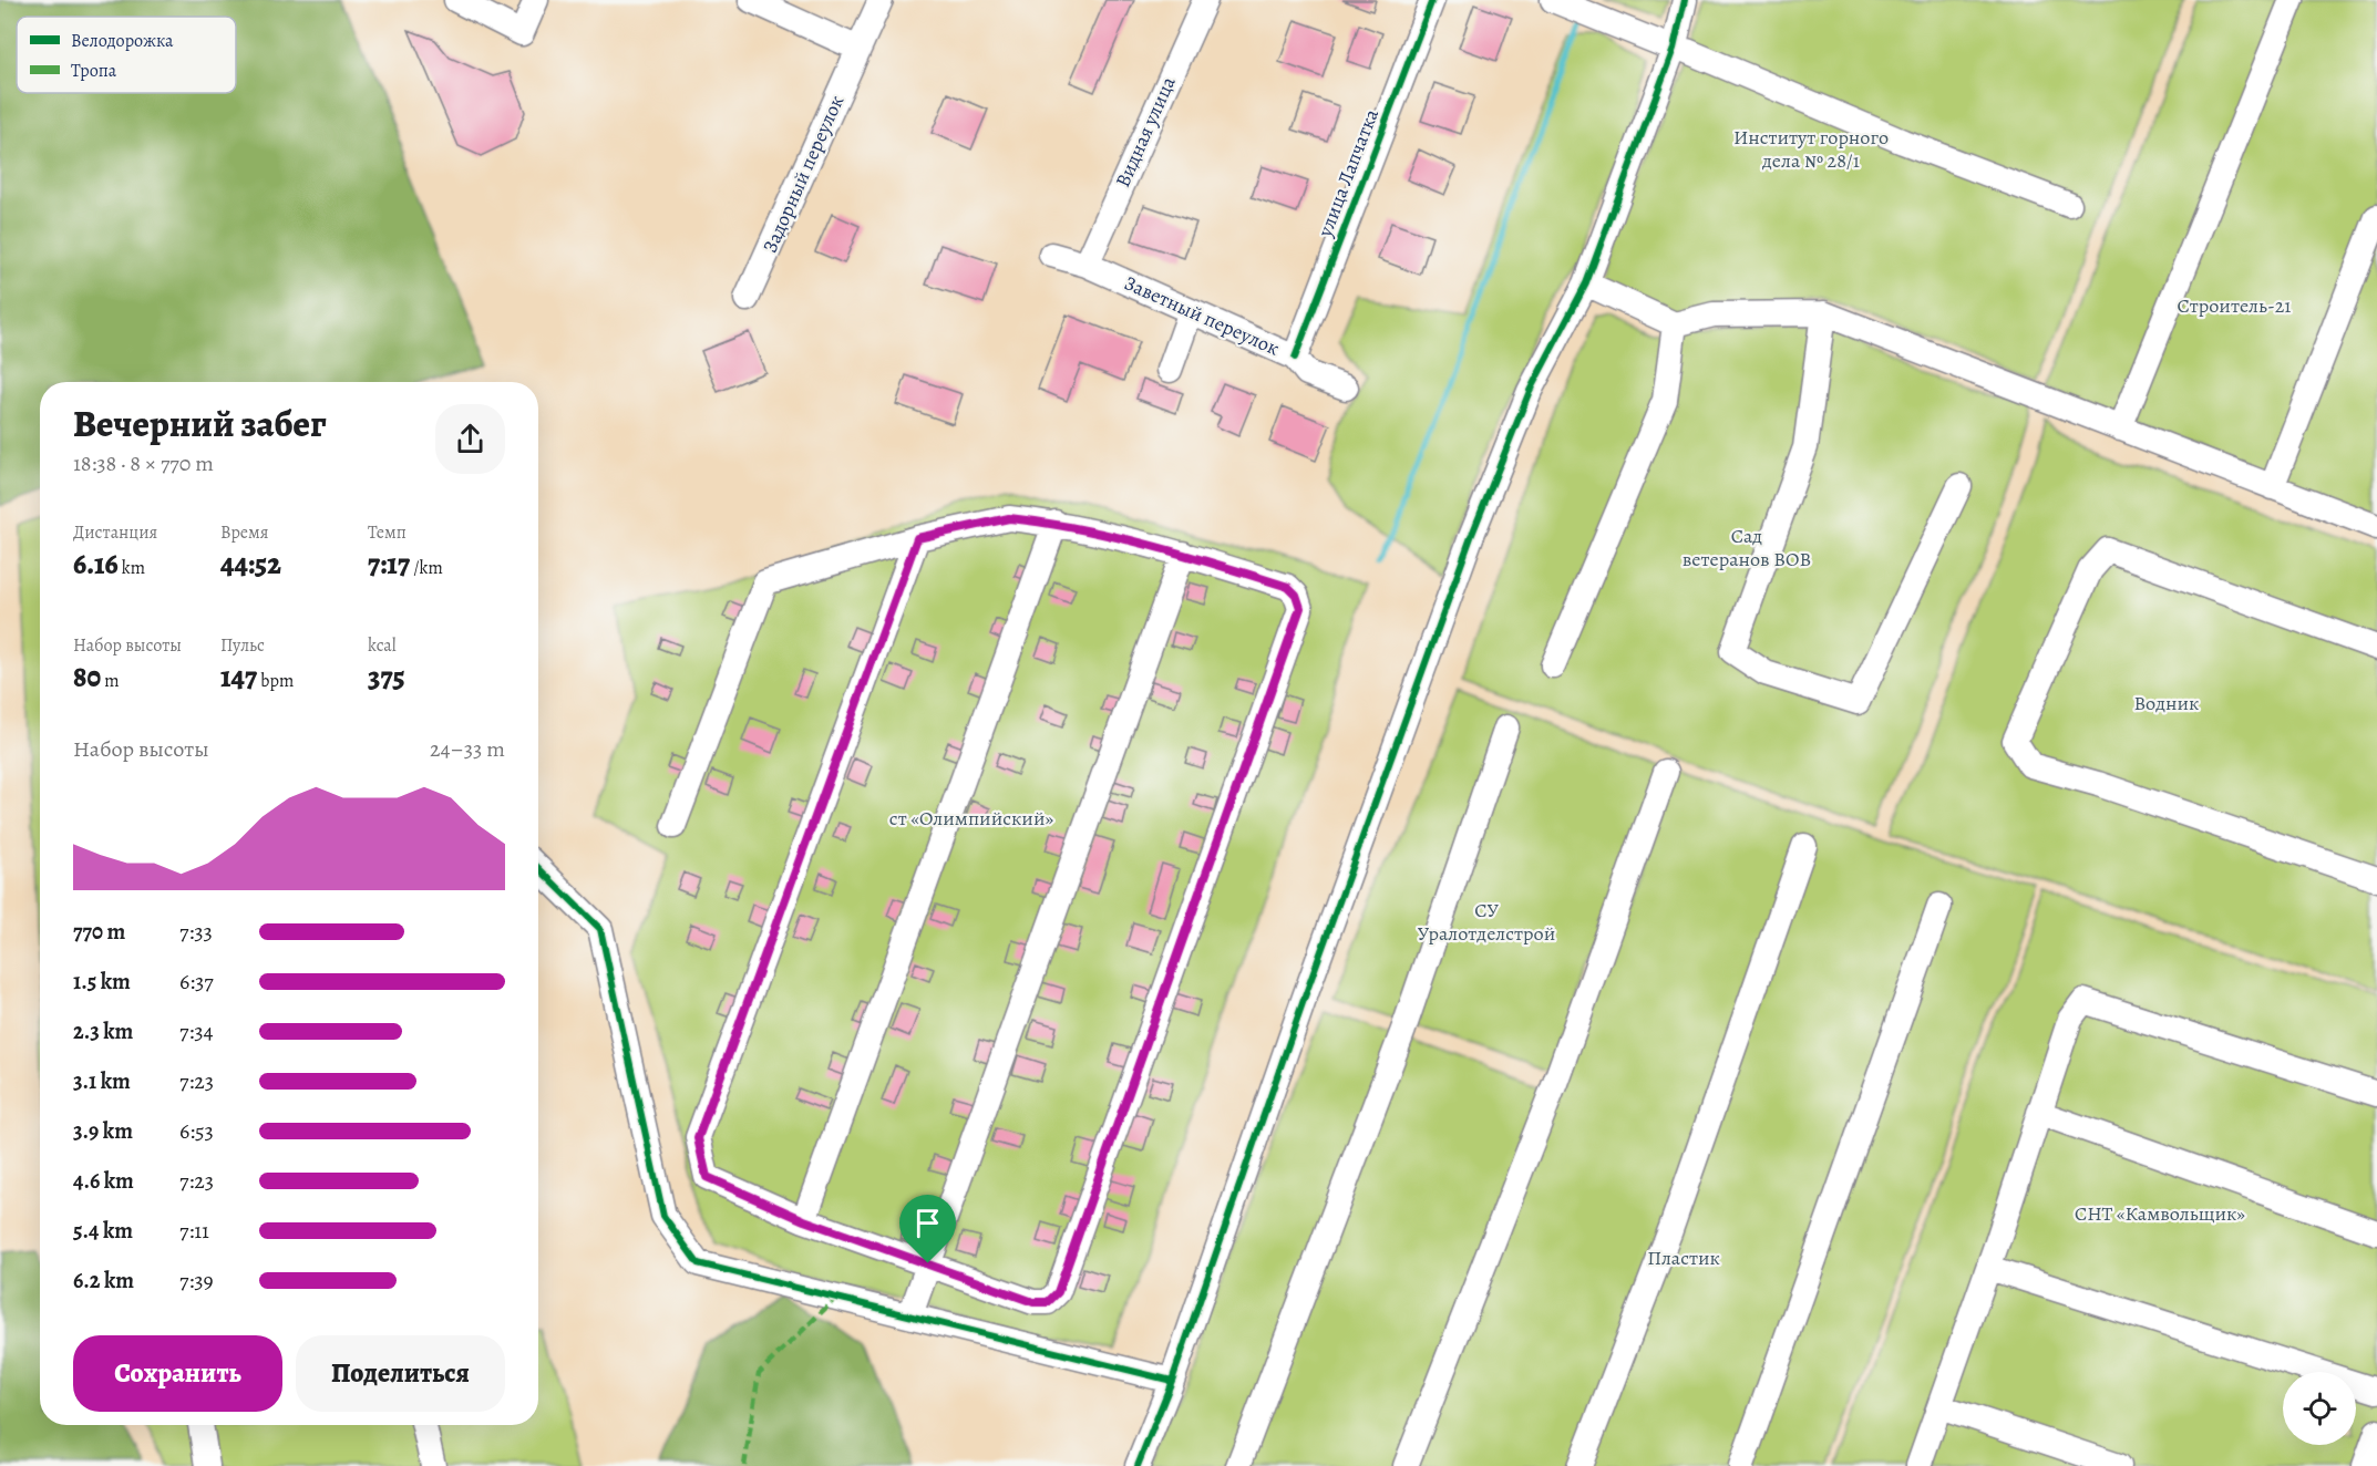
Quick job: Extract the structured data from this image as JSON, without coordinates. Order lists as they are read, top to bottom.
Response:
{
  "streets": {
    "street": [
      "Видная улица",
      "улица Лапчатка",
      "Задорный переулок",
      "Заветный переулок"
    ]
  },
  "crossings": [
    ["Видная улица", "Заветный переулок"],
    ["улица Лапчатка", "Заветный переулок"]
  ],
  "parks": [
    "Институт горного дела № 28/1",
    "Строитель-21",
    "Сад ветеранов ВОВ",
    "Водник",
    "ст «Олимпийский»",
    "СУ Уралотделстрой",
    "СНТ «Камвольщик»",
    "Пластик"
  ],
  "legend": ["Велодорожка", "Тропа"],
  "page": {
    "heading": ["Вечерний забег", "18:38 · 8 × 770 m"],
    "stats": [
      ["Дистанция", "6.16 km"],
      ["Время", "44:52"],
      ["Темп", "7:17 /km"],
      ["Набор высоты", "80 m"],
      ["Пульс", "147 bpm"],
      ["kcal", "375"]
    ],
    "chart": ["Набор высоты", "24–33 m"],
    "list": [
      {
        "name": "770 m",
        "note": "7:33"
      },
      {
        "name": "1.5 km",
        "note": "6:37"
      },
      {
        "name": "2.3 km",
        "note": "7:34"
      },
      {
        "name": "3.1 km",
        "note": "7:23"
      },
      {
        "name": "3.9 km",
        "note": "6:53"
      },
      {
        "name": "4.6 km",
        "note": "7:23"
      },
      {
        "name": "5.4 km",
        "note": "7:11"
      },
      {
        "name": "6.2 km",
        "note": "7:39"
      }
    ],
    "buttons": ["Сохранить", "Поделиться"]
  }
}
